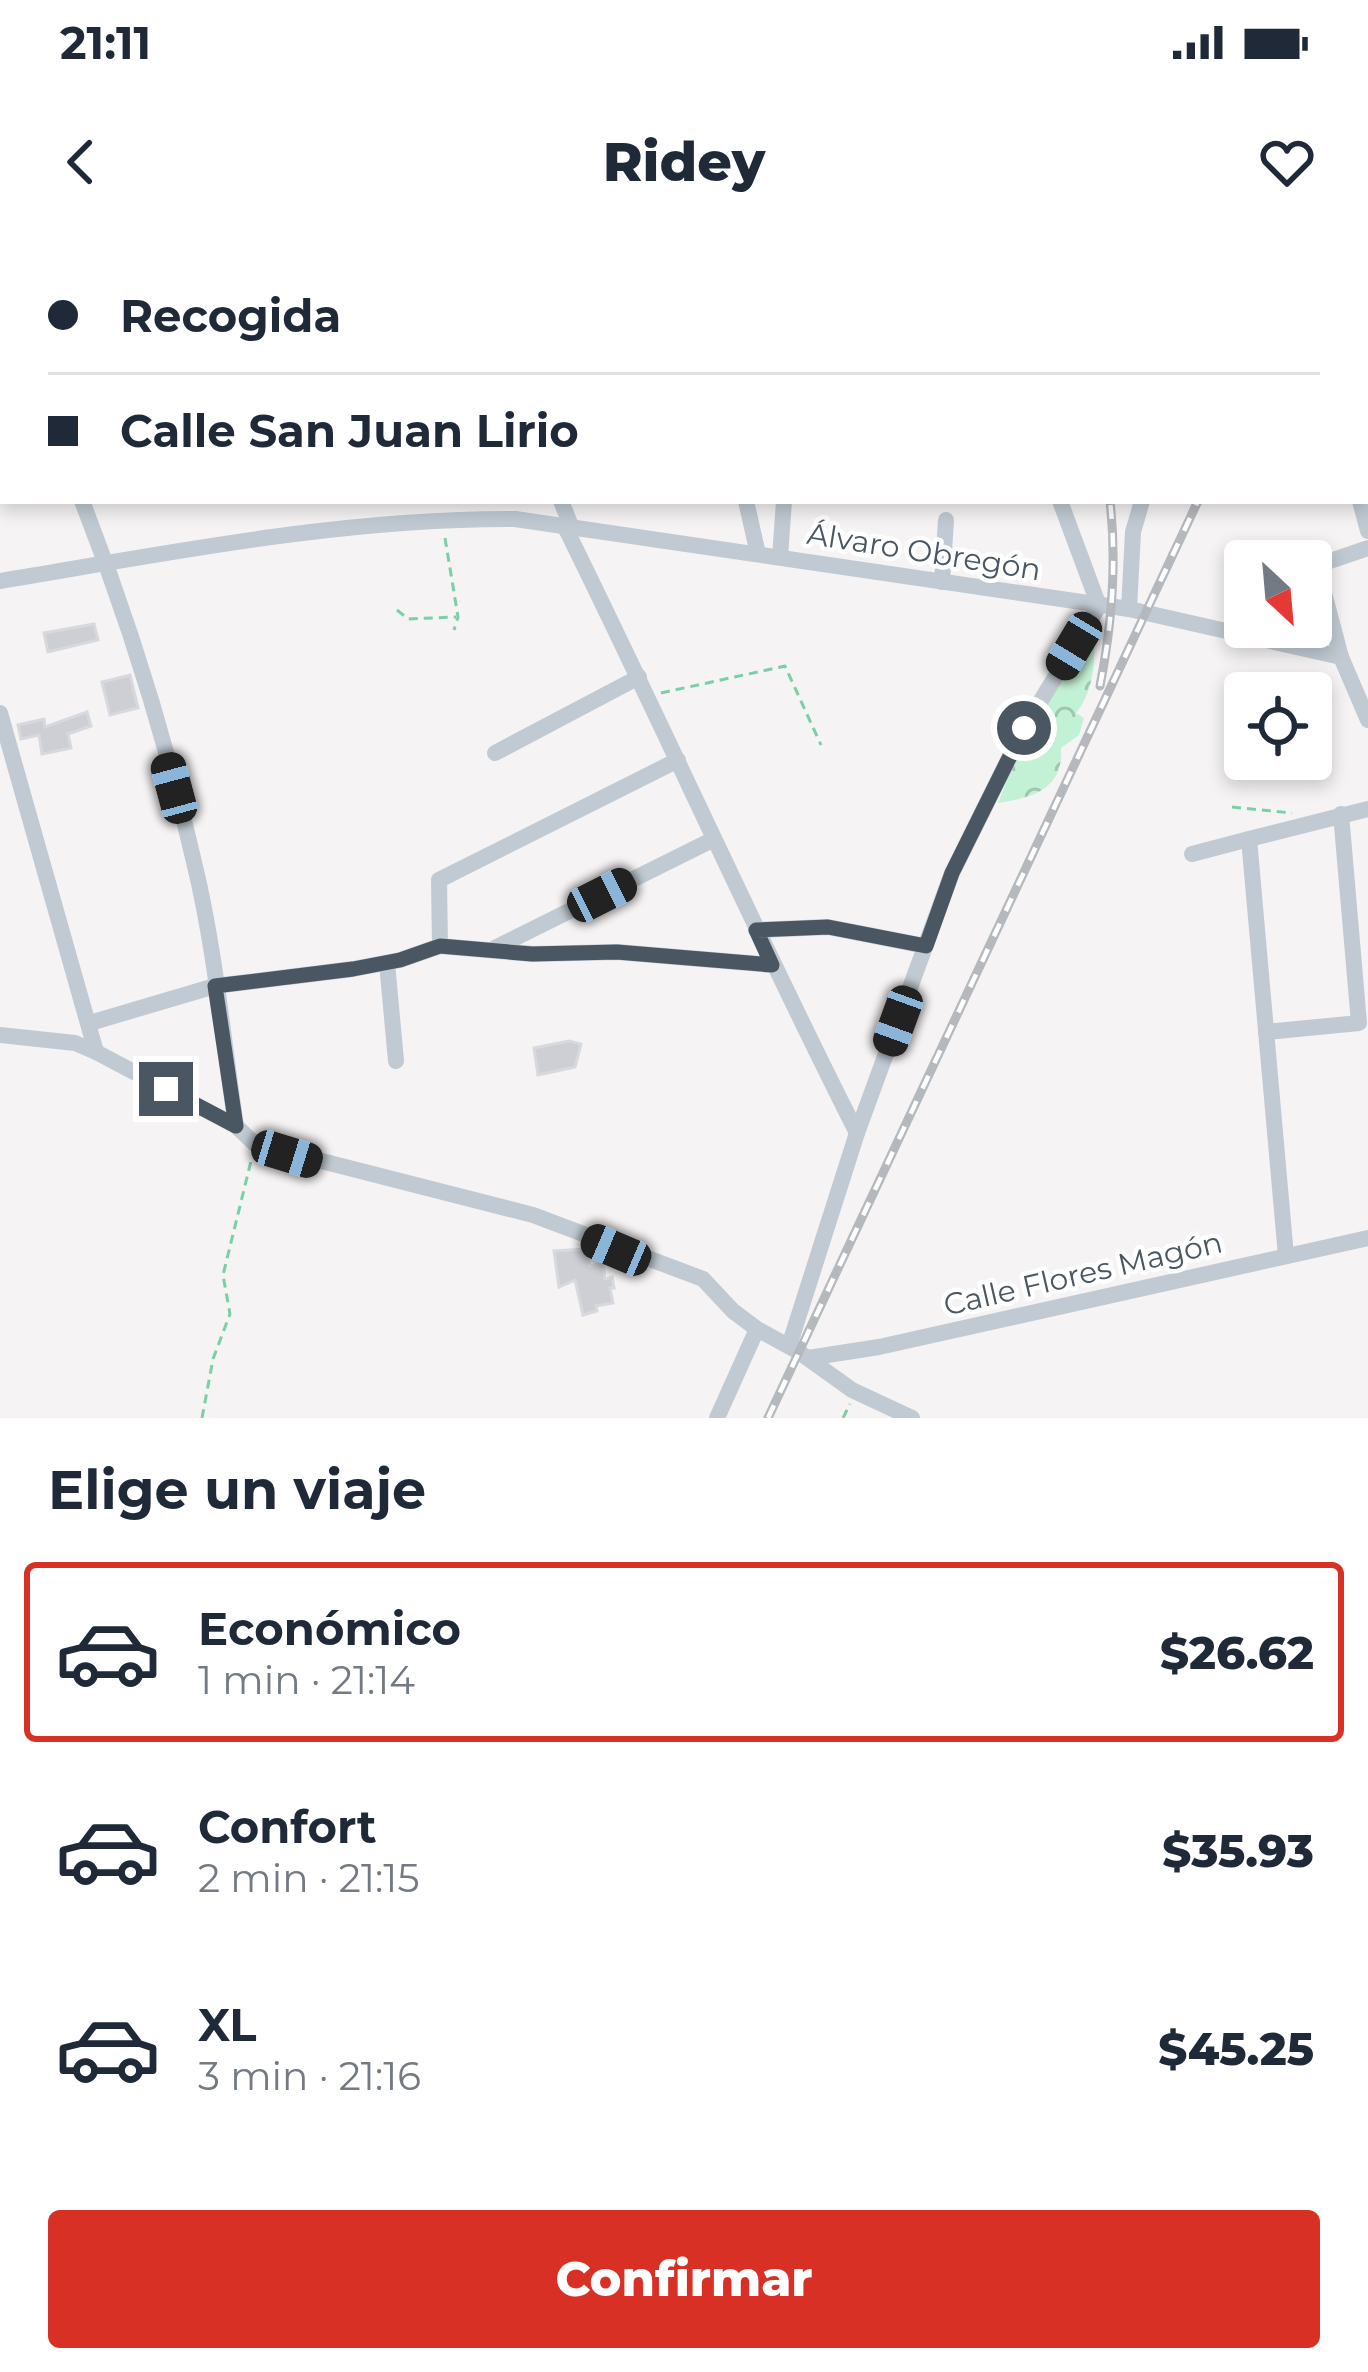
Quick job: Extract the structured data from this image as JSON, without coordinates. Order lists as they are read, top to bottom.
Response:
{
  "streets": {
    "street": ["Álvaro Obregón", "Calle Flores Magón"]
  },
  "north": "bottom right",
  "page": {
    "status": "21:11",
    "header": "Ridey",
    "banner": ["Recogida", "Calle San Juan Lirio"],
    "heading": "Elige un viaje",
    "list": [
      {
        "name": "Económico",
        "note": "1 min · 21:14",
        "value": "$26.62"
      },
      {
        "name": "Confort",
        "note": "2 min · 21:15",
        "value": "$35.93"
      },
      {
        "name": "XL",
        "note": "3 min · 21:16",
        "value": "$45.25"
      }
    ],
    "buttons": "Confirmar"
  }
}
